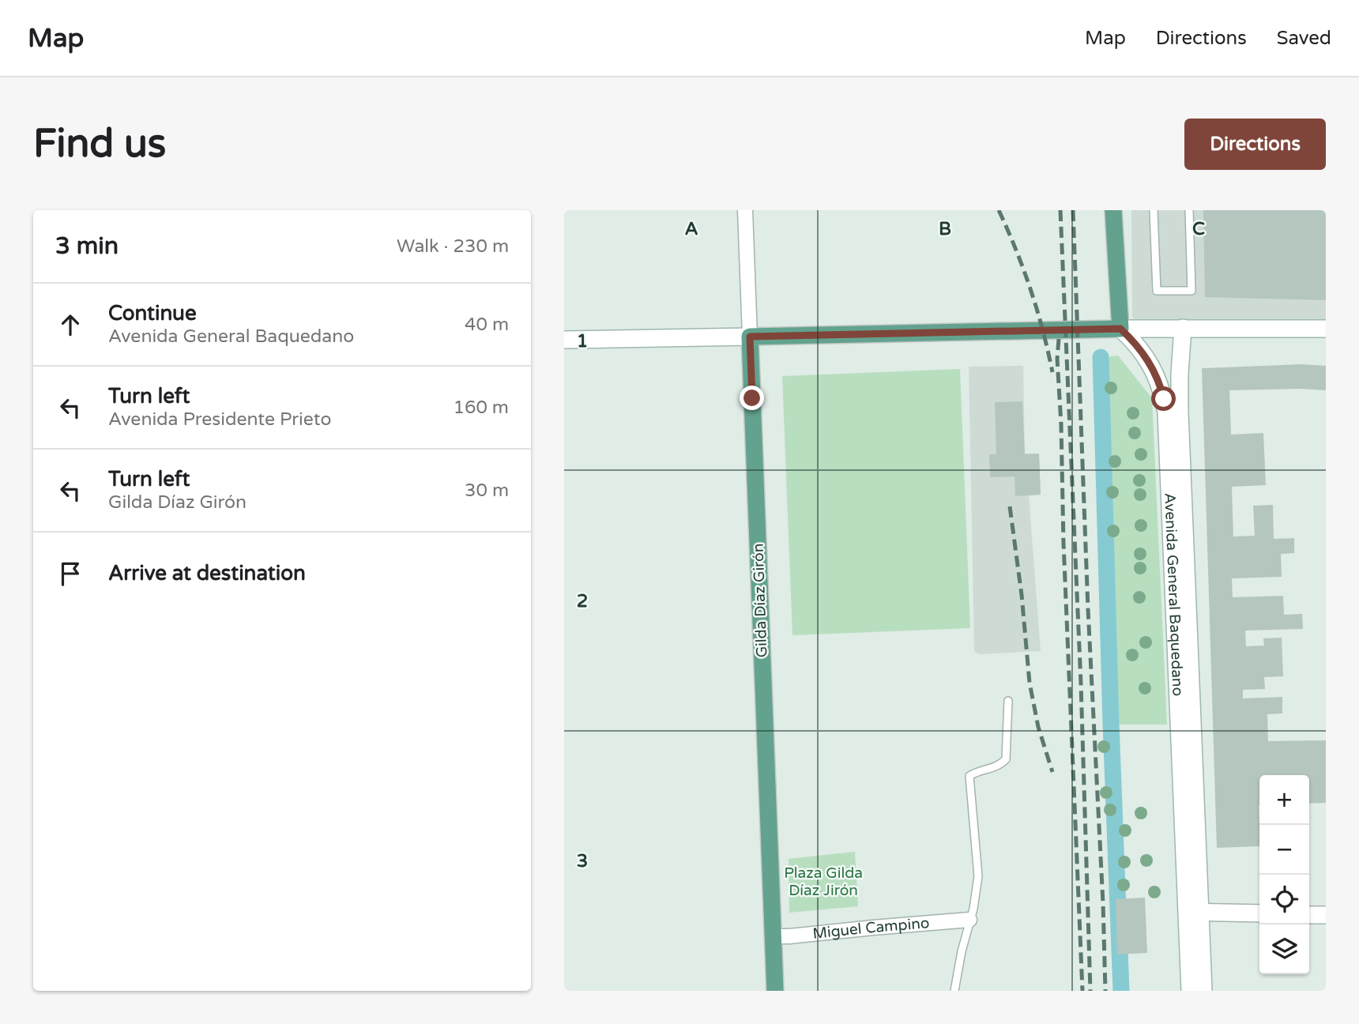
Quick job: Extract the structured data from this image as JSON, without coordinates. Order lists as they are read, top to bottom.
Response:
{
  "streets": {
    "main road": ["Avenida General Baquedano", "Gilda Díaz Girón"],
    "street": ["Miguel Campino"]
  },
  "crossings": [
    ["Gilda Díaz Girón", "Miguel Campino"]
  ],
  "parks": ["Plaza Gilda Díaz Jirón"],
  "page": {
    "header": "Map",
    "nav": ["Map", "Directions", "Saved"],
    "buttons": "Directions",
    "title": "Find us",
    "heading": ["3 min", "Walk · 230 m"],
    "list": [
      ["Continue", "Avenida General Baquedano", "40 m"],
      ["Turn left", "Avenida Presidente Prieto", "160 m"],
      ["Turn left", "Gilda Díaz Girón", "30 m"],
      "Arrive at destination"
    ],
    "map_buttons": ["+", "−"]
  },
  "grid": {
    "columns": ["A", "B", "C"],
    "rows": ["1", "2", "3"]
  }
}
